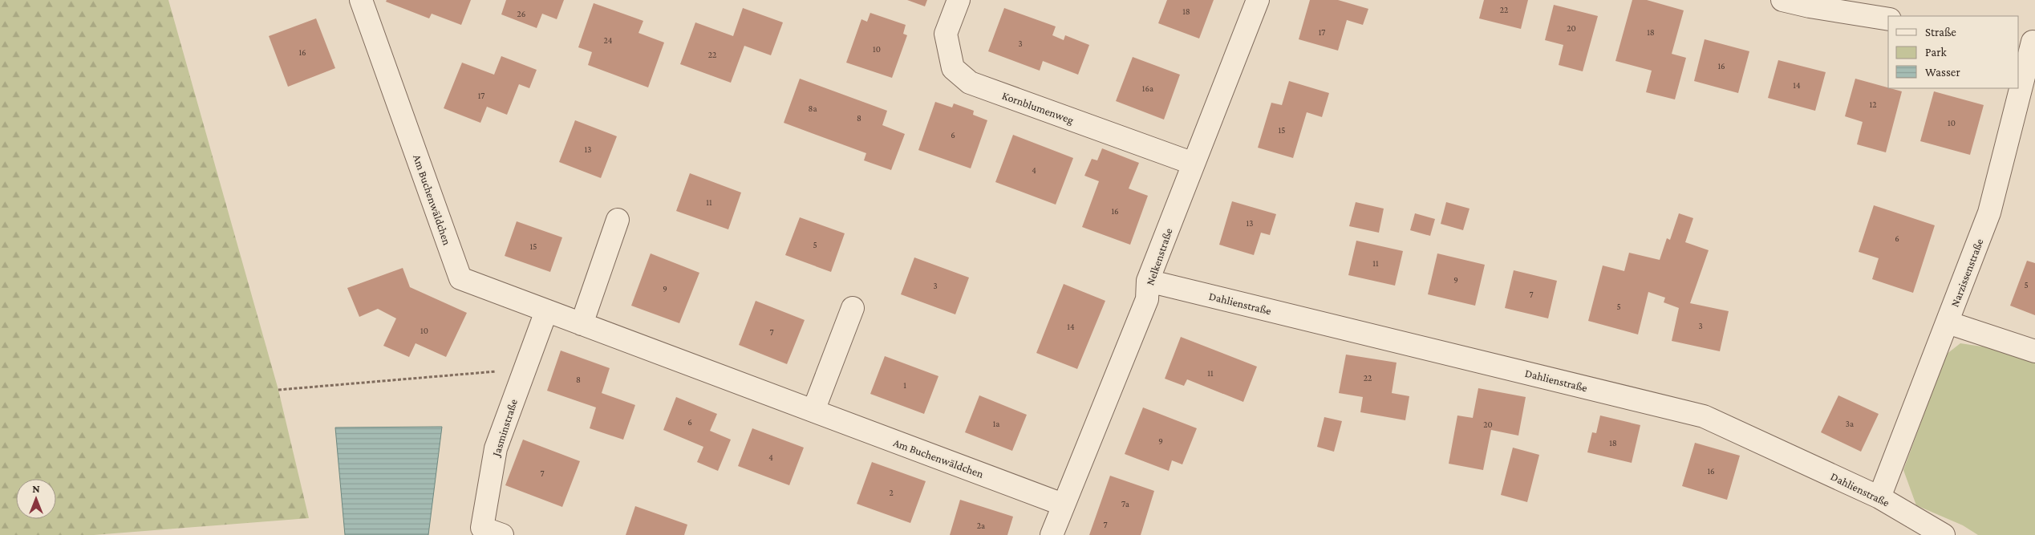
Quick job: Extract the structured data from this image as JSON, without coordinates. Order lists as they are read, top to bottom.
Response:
{
  "streets": {
    "street": [
      "Kornblumenweg",
      "Am Buchenwäldchen",
      "Nelkenstraße",
      "Narzissenstraße",
      "Dahlienstraße",
      "Jasminstraße"
    ]
  },
  "crossings": [
    ["Kornblumenweg", "Nelkenstraße"],
    ["Am Buchenwäldchen", "Nelkenstraße"],
    ["Am Buchenwäldchen", "Jasminstraße"],
    ["Nelkenstraße", "Dahlienstraße"],
    ["Narzissenstraße", "Dahlienstraße"]
  ],
  "house_numbers": [
    "22",
    "18",
    "26",
    "20",
    "17",
    "18",
    "24",
    "3",
    "10",
    "16",
    "22",
    "16",
    "14",
    "16a",
    "17",
    "12",
    "8a",
    "8",
    "10",
    "15",
    "6",
    "13",
    "4",
    "11",
    "16",
    "13",
    "6",
    "5",
    "15",
    "11",
    "9",
    "5",
    "3",
    "9",
    "7",
    "5",
    "3",
    "14",
    "10",
    "7",
    "11",
    "22",
    "8",
    "1",
    "6",
    "1a",
    "3a",
    "20",
    "9",
    "18",
    "4",
    "16",
    "7",
    "2",
    "7a",
    "7",
    "2a"
  ],
  "legend": ["Straße", "Park", "Wasser"],
  "north": "top"
}
